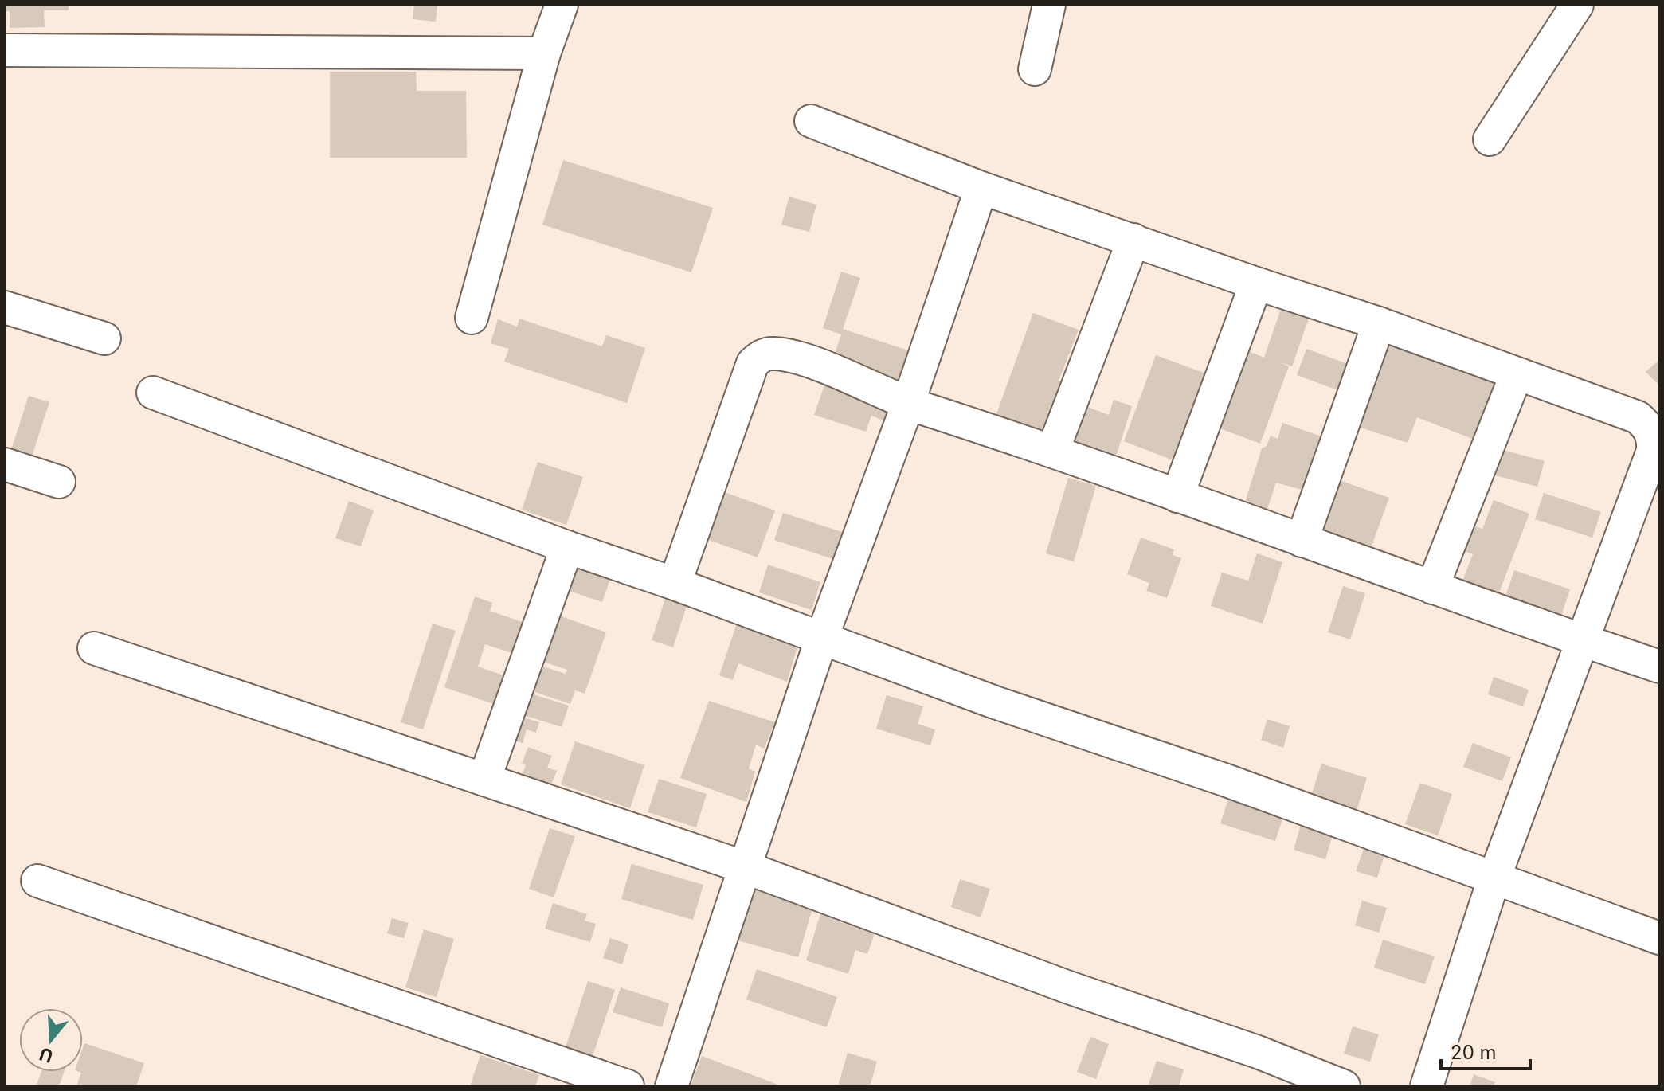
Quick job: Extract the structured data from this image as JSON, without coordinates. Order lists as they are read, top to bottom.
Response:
{
  "scale_bar": "20 m",
  "north": "bottom"
}
